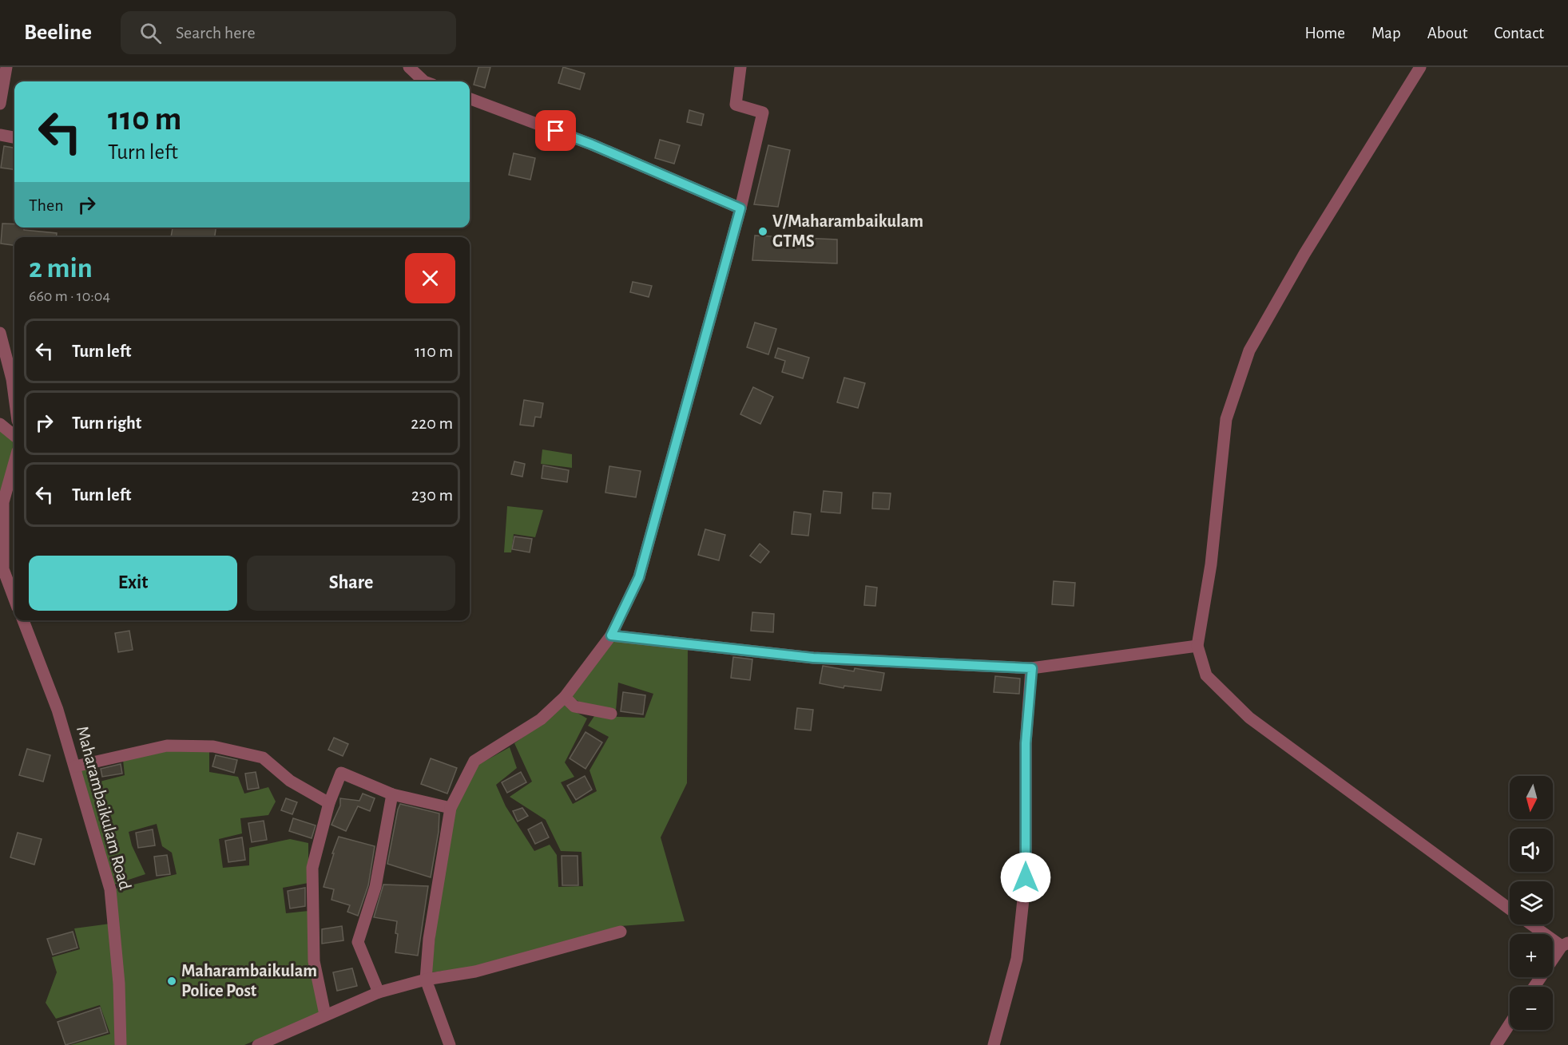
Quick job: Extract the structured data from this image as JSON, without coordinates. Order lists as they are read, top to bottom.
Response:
{
  "streets": {
    "street": ["Maharambaikulam Road"]
  },
  "places": ["V/Maharambaikulam GTMS", "Maharambaikulam Police Post"],
  "north": "bottom",
  "page": {
    "header": "Beeline",
    "search": "Search here",
    "nav": [
      "Home",
      "Map",
      "About",
      "Contact"
    ],
    "turn": ["110 m", "Turn left"],
    "then": "Then",
    "heading": ["2 min", "660 m · 10:04"],
    "list": [
      {
        "name": "Turn left",
        "value": "110 m"
      },
      {
        "name": "Turn right",
        "value": "220 m"
      },
      {
        "name": "Turn left",
        "value": "230 m"
      }
    ],
    "buttons": ["Exit", "Share"],
    "map_buttons": ["+", "−"]
  }
}
